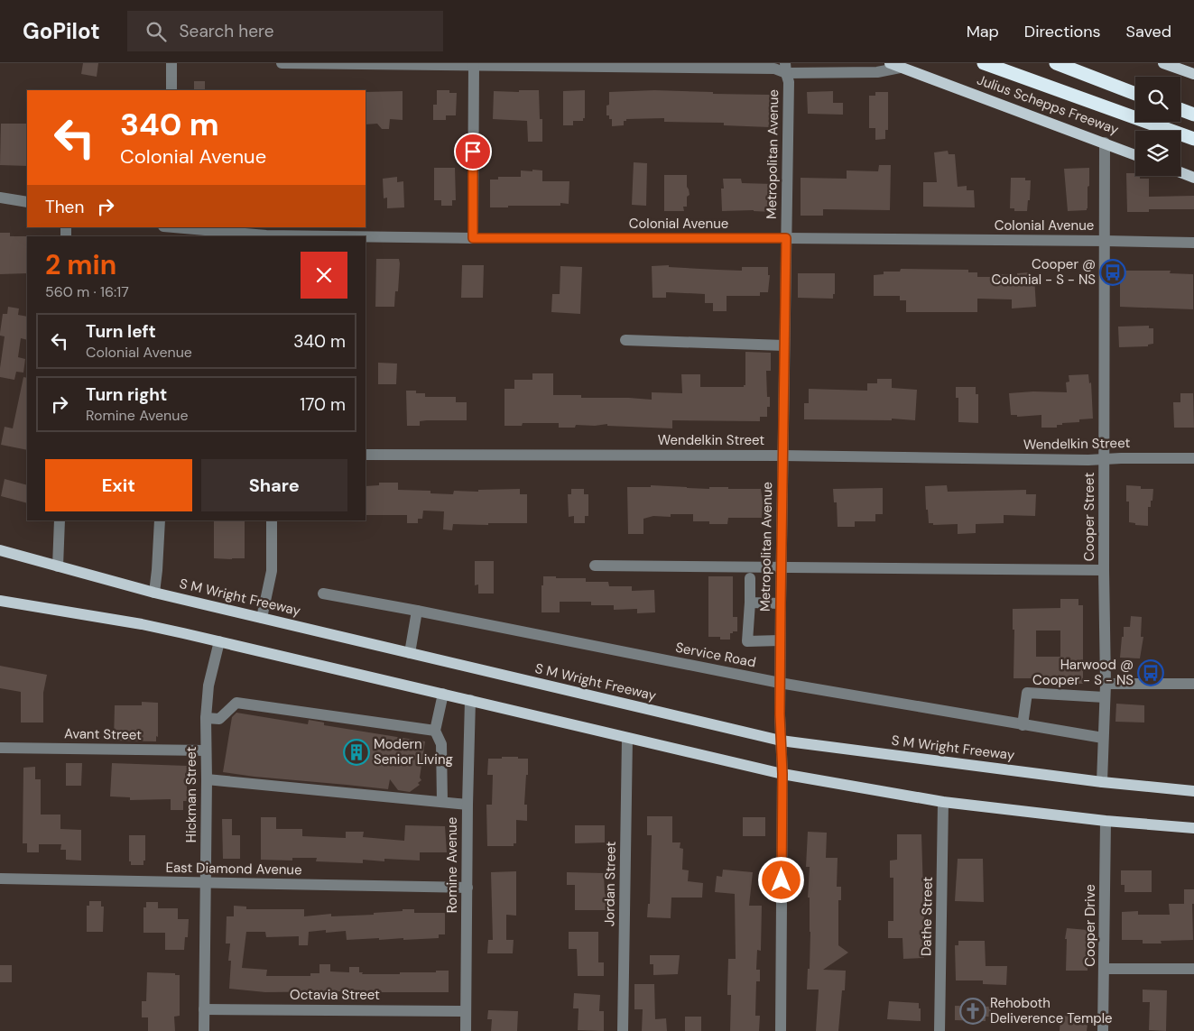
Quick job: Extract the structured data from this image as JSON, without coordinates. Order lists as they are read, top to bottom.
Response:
{
  "streets": {
    "highway": ["Julius Schepps Freeway"],
    "main road": ["S M Wright Freeway"],
    "street": [
      "Metropolitan Avenue",
      "Colonial Avenue",
      "Wendelkin Street",
      "Cooper Street",
      "Service Road",
      "Avant Street",
      "Hickman Street",
      "Romine Avenue",
      "East Diamond Avenue",
      "Jordan Street",
      "Dathe Street",
      "Cooper Drive",
      "Octavia Street"
    ]
  },
  "crossings": [
    ["Julius Schepps Freeway", "Cooper Street"],
    ["Metropolitan Avenue", "Colonial Avenue"],
    ["Metropolitan Avenue", "Wendelkin Street"],
    ["Metropolitan Avenue", "S M Wright Freeway"],
    ["Metropolitan Avenue", "Service Road"],
    ["Colonial Avenue", "Cooper Street"],
    ["Wendelkin Street", "Cooper Street"],
    ["Cooper Street", "S M Wright Freeway"],
    ["Cooper Street", "Service Road"],
    ["Avant Street", "Hickman Street"],
    ["Hickman Street", "East Diamond Avenue"],
    ["Hickman Street", "Octavia Street"],
    ["Romine Avenue", "East Diamond Avenue"],
    ["Romine Avenue", "Octavia Street"]
  ],
  "places": {
    "bus stop": ["Cooper @ Colonial - S - NS", "Harwood @ Cooper - S - NS"],
    "building": ["Modern Senior Living"],
    "church": ["Rehoboth Deliverence Temple"]
  },
  "page": {
    "header": "GoPilot",
    "search": "Search here",
    "nav": ["Map", "Directions", "Saved"],
    "turn": ["340 m", "Colonial Avenue"],
    "then": "Then",
    "heading": ["2 min", "560 m · 16:17"],
    "list": [
      {
        "name": "Turn left",
        "note": "Colonial Avenue",
        "value": "340 m"
      },
      {
        "name": "Turn right",
        "note": "Romine Avenue",
        "value": "170 m"
      }
    ],
    "buttons": ["Exit", "Share"]
  }
}
